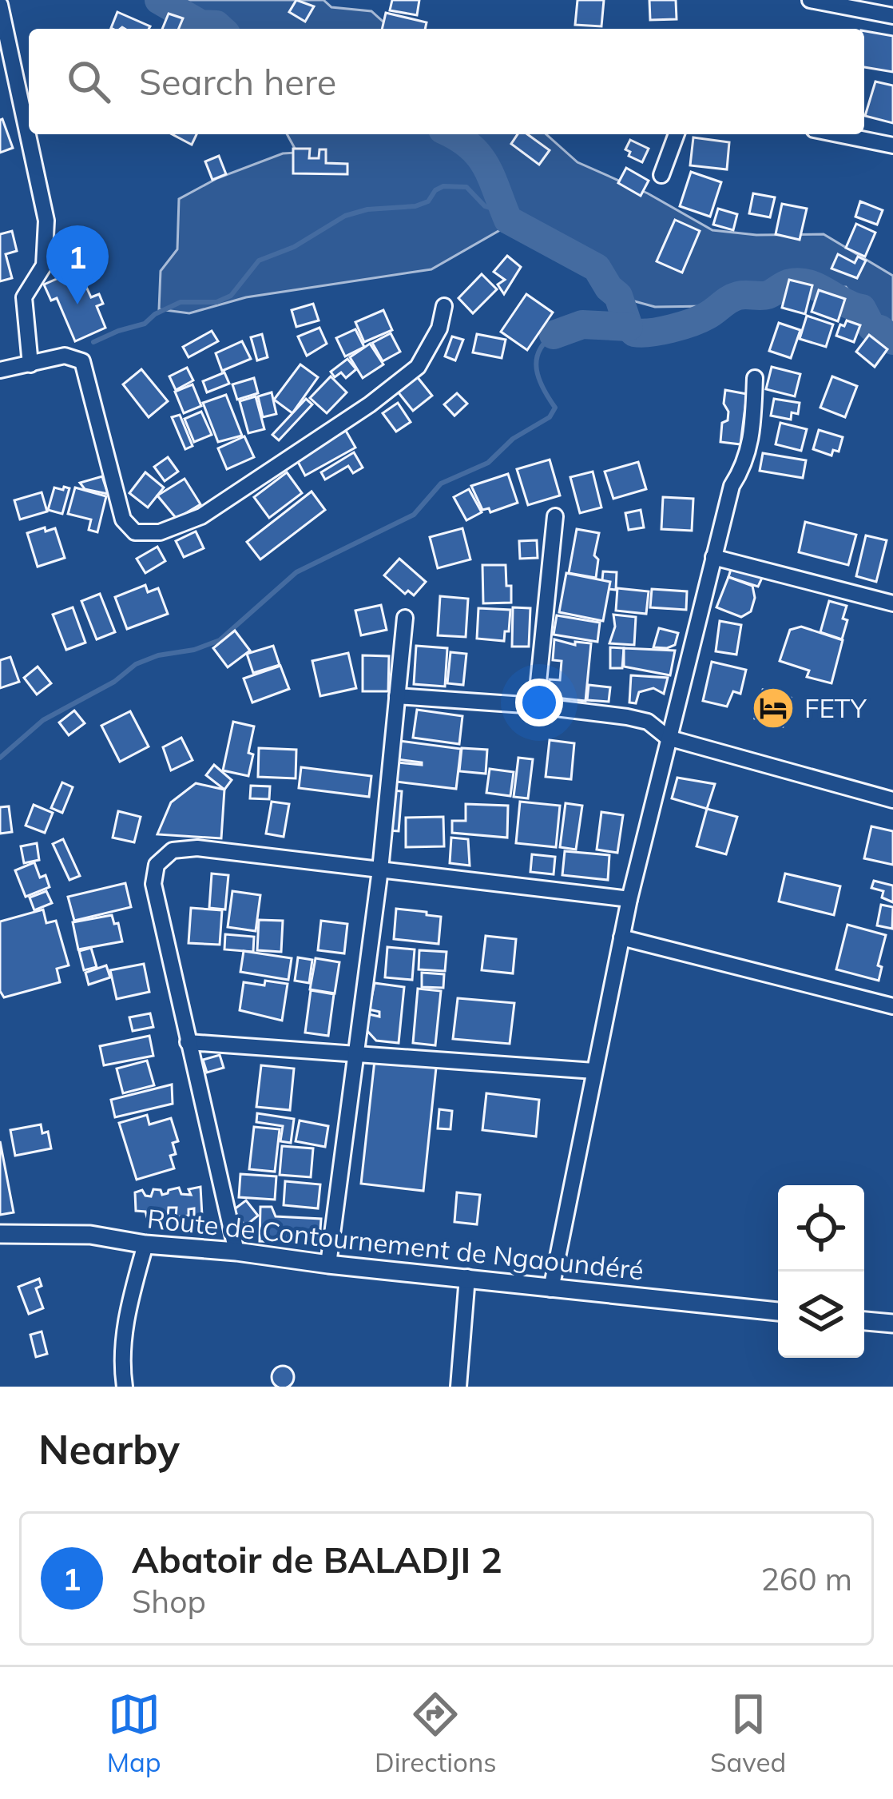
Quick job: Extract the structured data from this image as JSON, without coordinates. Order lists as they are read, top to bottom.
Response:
{
  "streets": {
    "street": ["Route de Contournement de Ngaoundéré"]
  },
  "places": {
    "hotel": ["FETY"]
  },
  "page": {
    "search": "Search here",
    "pins": "1",
    "heading": "Nearby",
    "list": [
      {
        "mark": "1",
        "name": "Abatoir de BALADJI 2",
        "note": "Shop",
        "value": "260 m"
      }
    ],
    "nav": ["Map", "Directions", "Saved"]
  }
}
